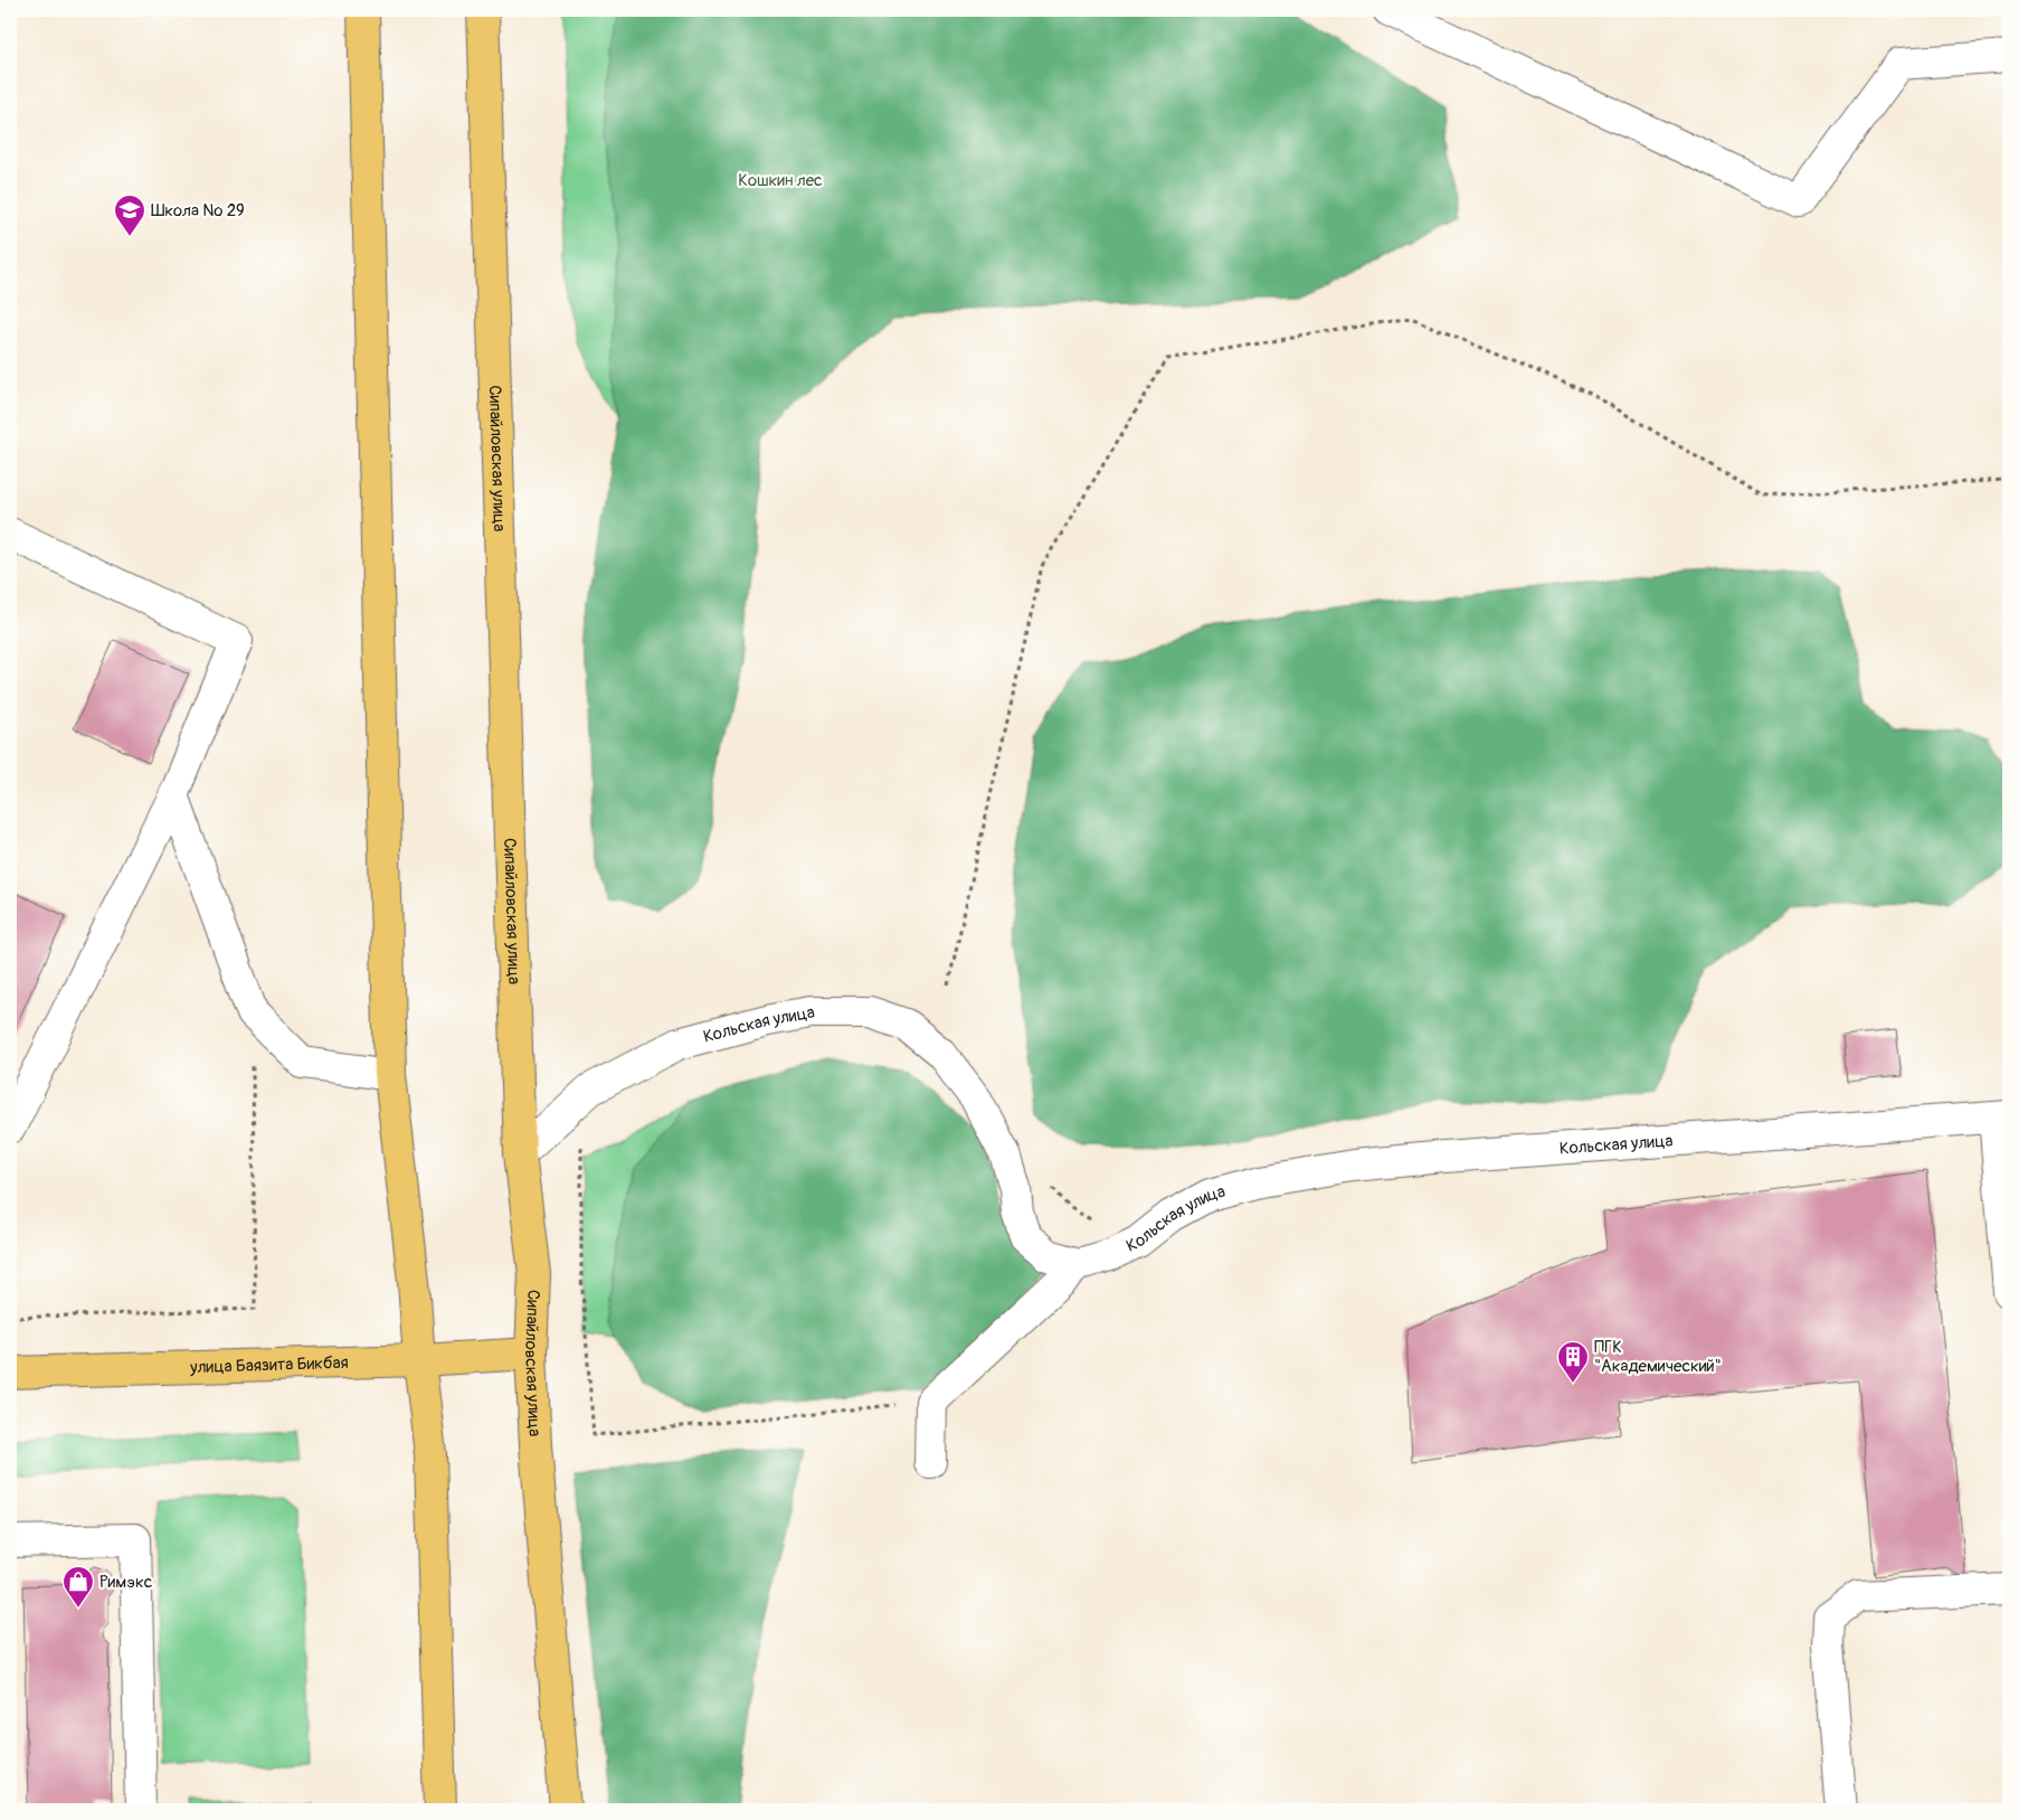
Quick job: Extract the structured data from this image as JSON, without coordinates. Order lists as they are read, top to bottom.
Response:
{
  "streets": {
    "main road": ["Сипайловская улица", "улица Баязита Бикбая"],
    "street": ["Кольская улица"]
  },
  "crossings": [
    ["Сипайловская улица", "Кольская улица"],
    ["Сипайловская улица", "улица Баязита Бикбая"]
  ],
  "parks": ["Кошкин лес"],
  "places": {
    "school or university": ["Школа № 29"],
    "building": ["ПГК \"Академический\""],
    "shop": ["Римэкс"]
  }
}
